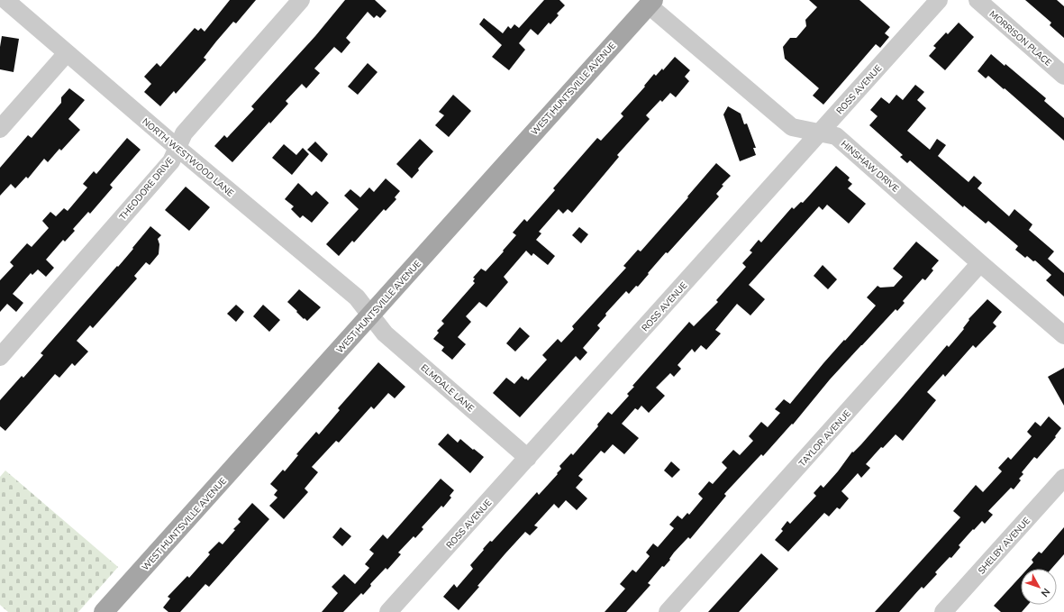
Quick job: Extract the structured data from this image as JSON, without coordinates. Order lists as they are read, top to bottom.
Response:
{
  "streets": {
    "main road": ["WEST HUNTSVILLE AVENUE"],
    "street": [
      "MORRISON PLACE",
      "ROSS AVENUE",
      "NORTH WESTWOOD LANE",
      "HINSHAW DRIVE",
      "THEODORE DRIVE",
      "ELMDALE LANE",
      "TAYLOR AVENUE",
      "SHELBY AVENUE"
    ]
  },
  "crossings": [
    ["WEST HUNTSVILLE AVENUE", "NORTH WESTWOOD LANE"],
    ["WEST HUNTSVILLE AVENUE", "HINSHAW DRIVE"],
    ["WEST HUNTSVILLE AVENUE", "ELMDALE LANE"],
    ["ROSS AVENUE", "HINSHAW DRIVE"],
    ["ROSS AVENUE", "ELMDALE LANE"],
    ["NORTH WESTWOOD LANE", "THEODORE DRIVE"],
    ["NORTH WESTWOOD LANE", "ELMDALE LANE"],
    ["HINSHAW DRIVE", "TAYLOR AVENUE"]
  ],
  "north": "bottom right"
}
